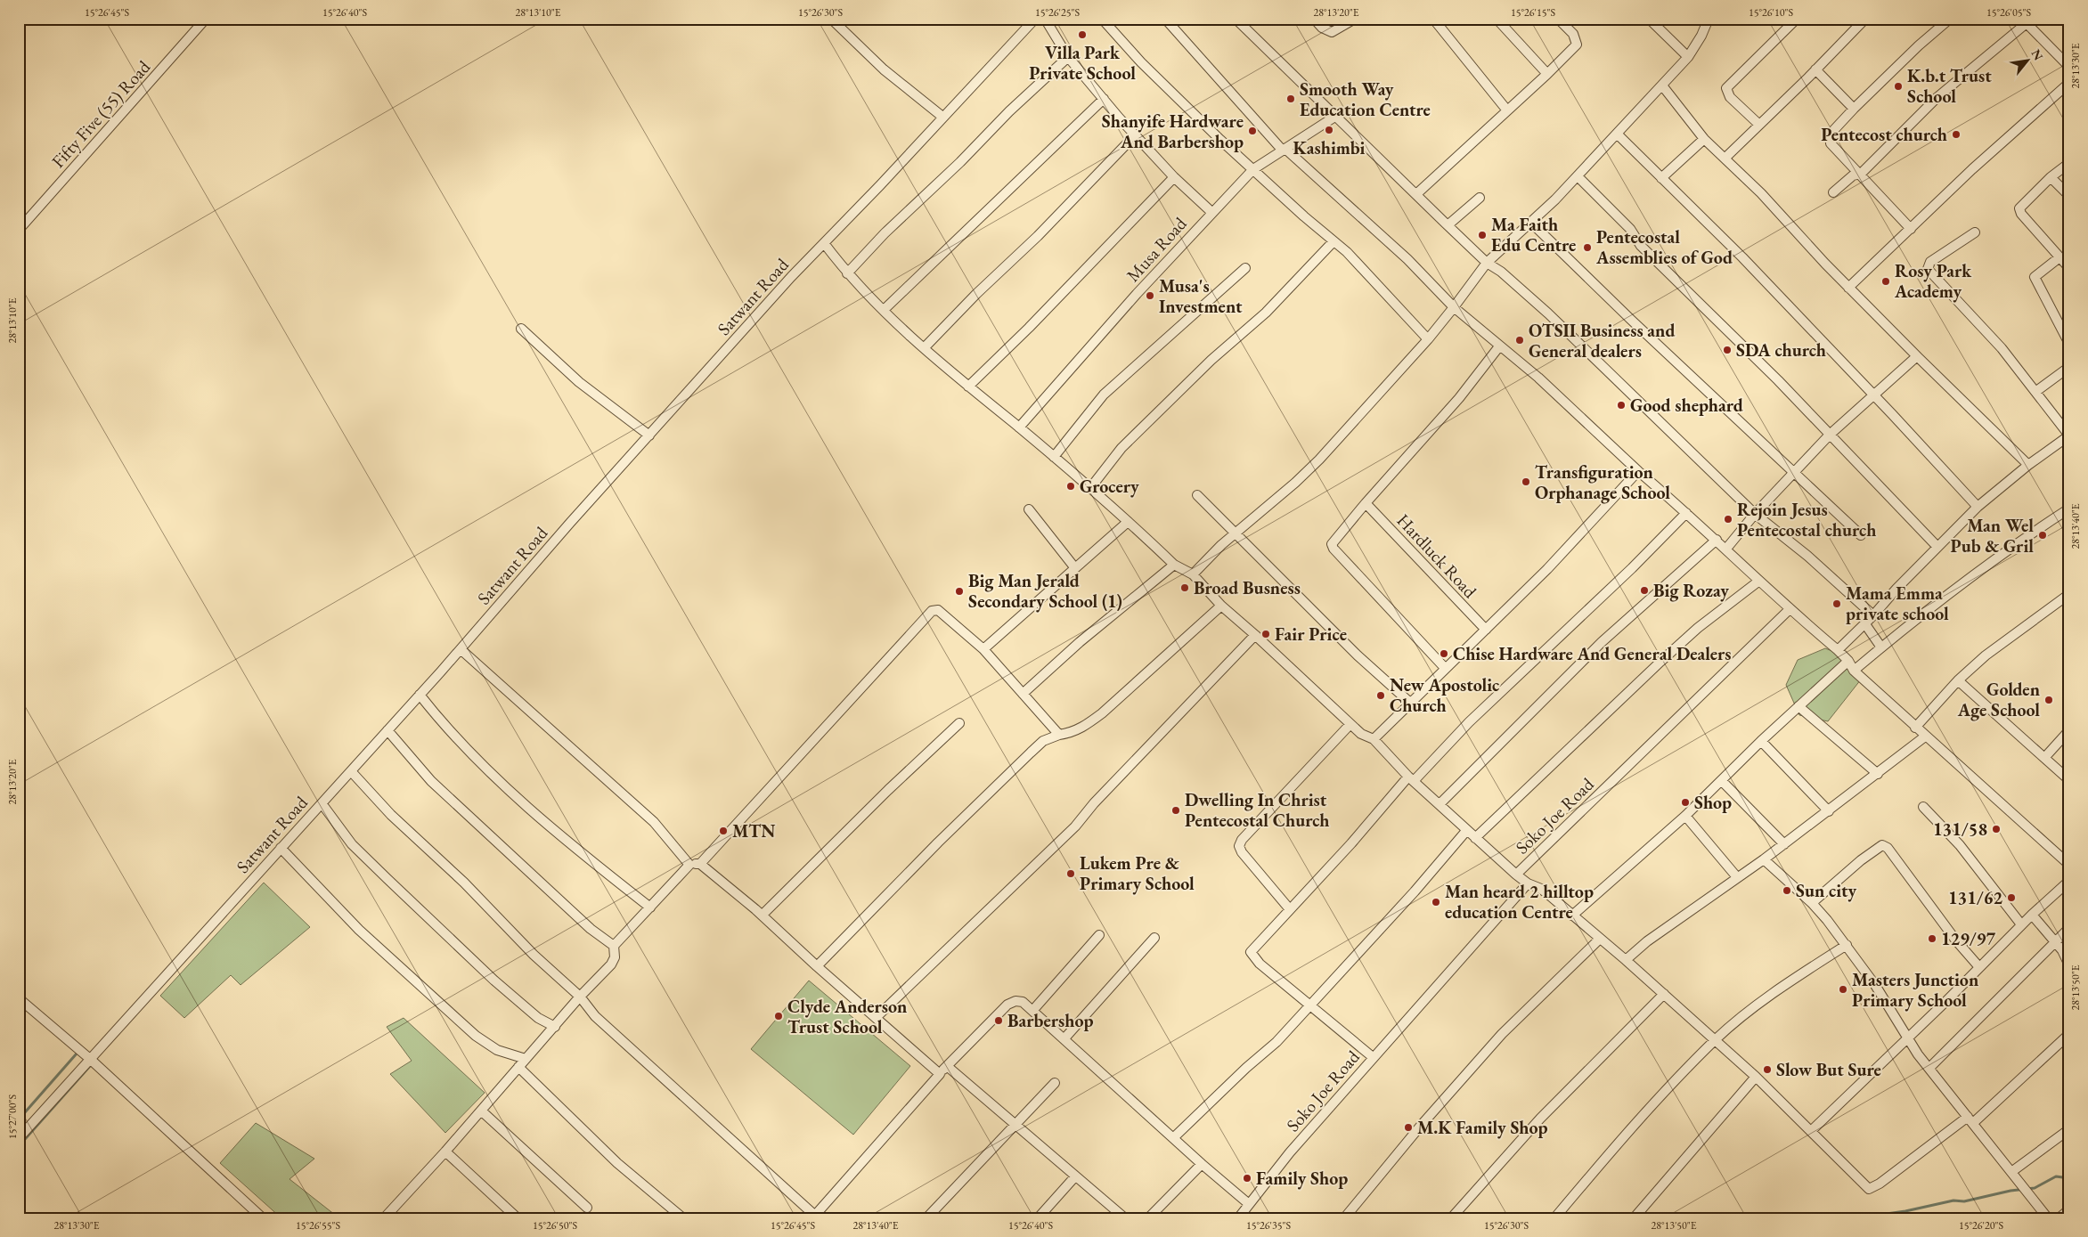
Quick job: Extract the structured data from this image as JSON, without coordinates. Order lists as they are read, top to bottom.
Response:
{
  "streets": {
    "street": [
      "Fifty Five (55) Road",
      "Musa Road",
      "Satwant Road",
      "Hardluck Road",
      "Soko Joe Road"
    ]
  },
  "places": [
    "Villa Park Private School",
    "K.b.t Trust School",
    "Smooth Way Education Centre",
    "Kashimbi",
    "Shanyife Hardware And Barbershop",
    "Pentecost church",
    "Ma Faith Edu Centre",
    "Pentecostal Assemblies of God",
    "Rosy Park Academy",
    "Musa's Investment",
    "OTSII Business and General dealers",
    "SDA church",
    "Good shephard",
    "Transfiguration Orphanage School",
    "Grocery",
    "Rejoin Jesus Pentecostal church",
    "Man Wel Pub & Gril",
    "Broad Busness",
    "Big Rozay",
    "Big Man Jerald Secondary School (1)",
    "Mama Emma private school",
    "Fair Price",
    "Chise Hardware And General Dealers",
    "New Apostolic Church",
    "Golden Age School",
    "Shop",
    "Dwelling In Christ Pentecostal Church",
    "131/58",
    "MTN",
    "Lukem Pre & Primary School",
    "Sun city",
    "131/62",
    "Man heard 2 hilltop education Centre",
    "129/97",
    "Masters Junction Primary School",
    "Clyde Anderson Trust School",
    "Barbershop",
    "Slow But Sure",
    "M.K Family Shop",
    "Family Shop"
  ],
  "north": "top right",
  "coordinates": [
    "15°26'45\"S",
    "15°26'40\"S",
    "28°13'10\"E",
    "15°26'30\"S",
    "15°26'25\"S",
    "28°13'20\"E",
    "15°26'15\"S",
    "15°26'10\"S",
    "15°26'05\"S",
    "28°13'30\"E",
    "28°13'40\"E",
    "28°13'50\"E",
    "15°27'00\"S",
    "15°26'55\"S",
    "15°26'50\"S",
    "15°26'35\"S",
    "15°26'20\"S"
  ]
}
